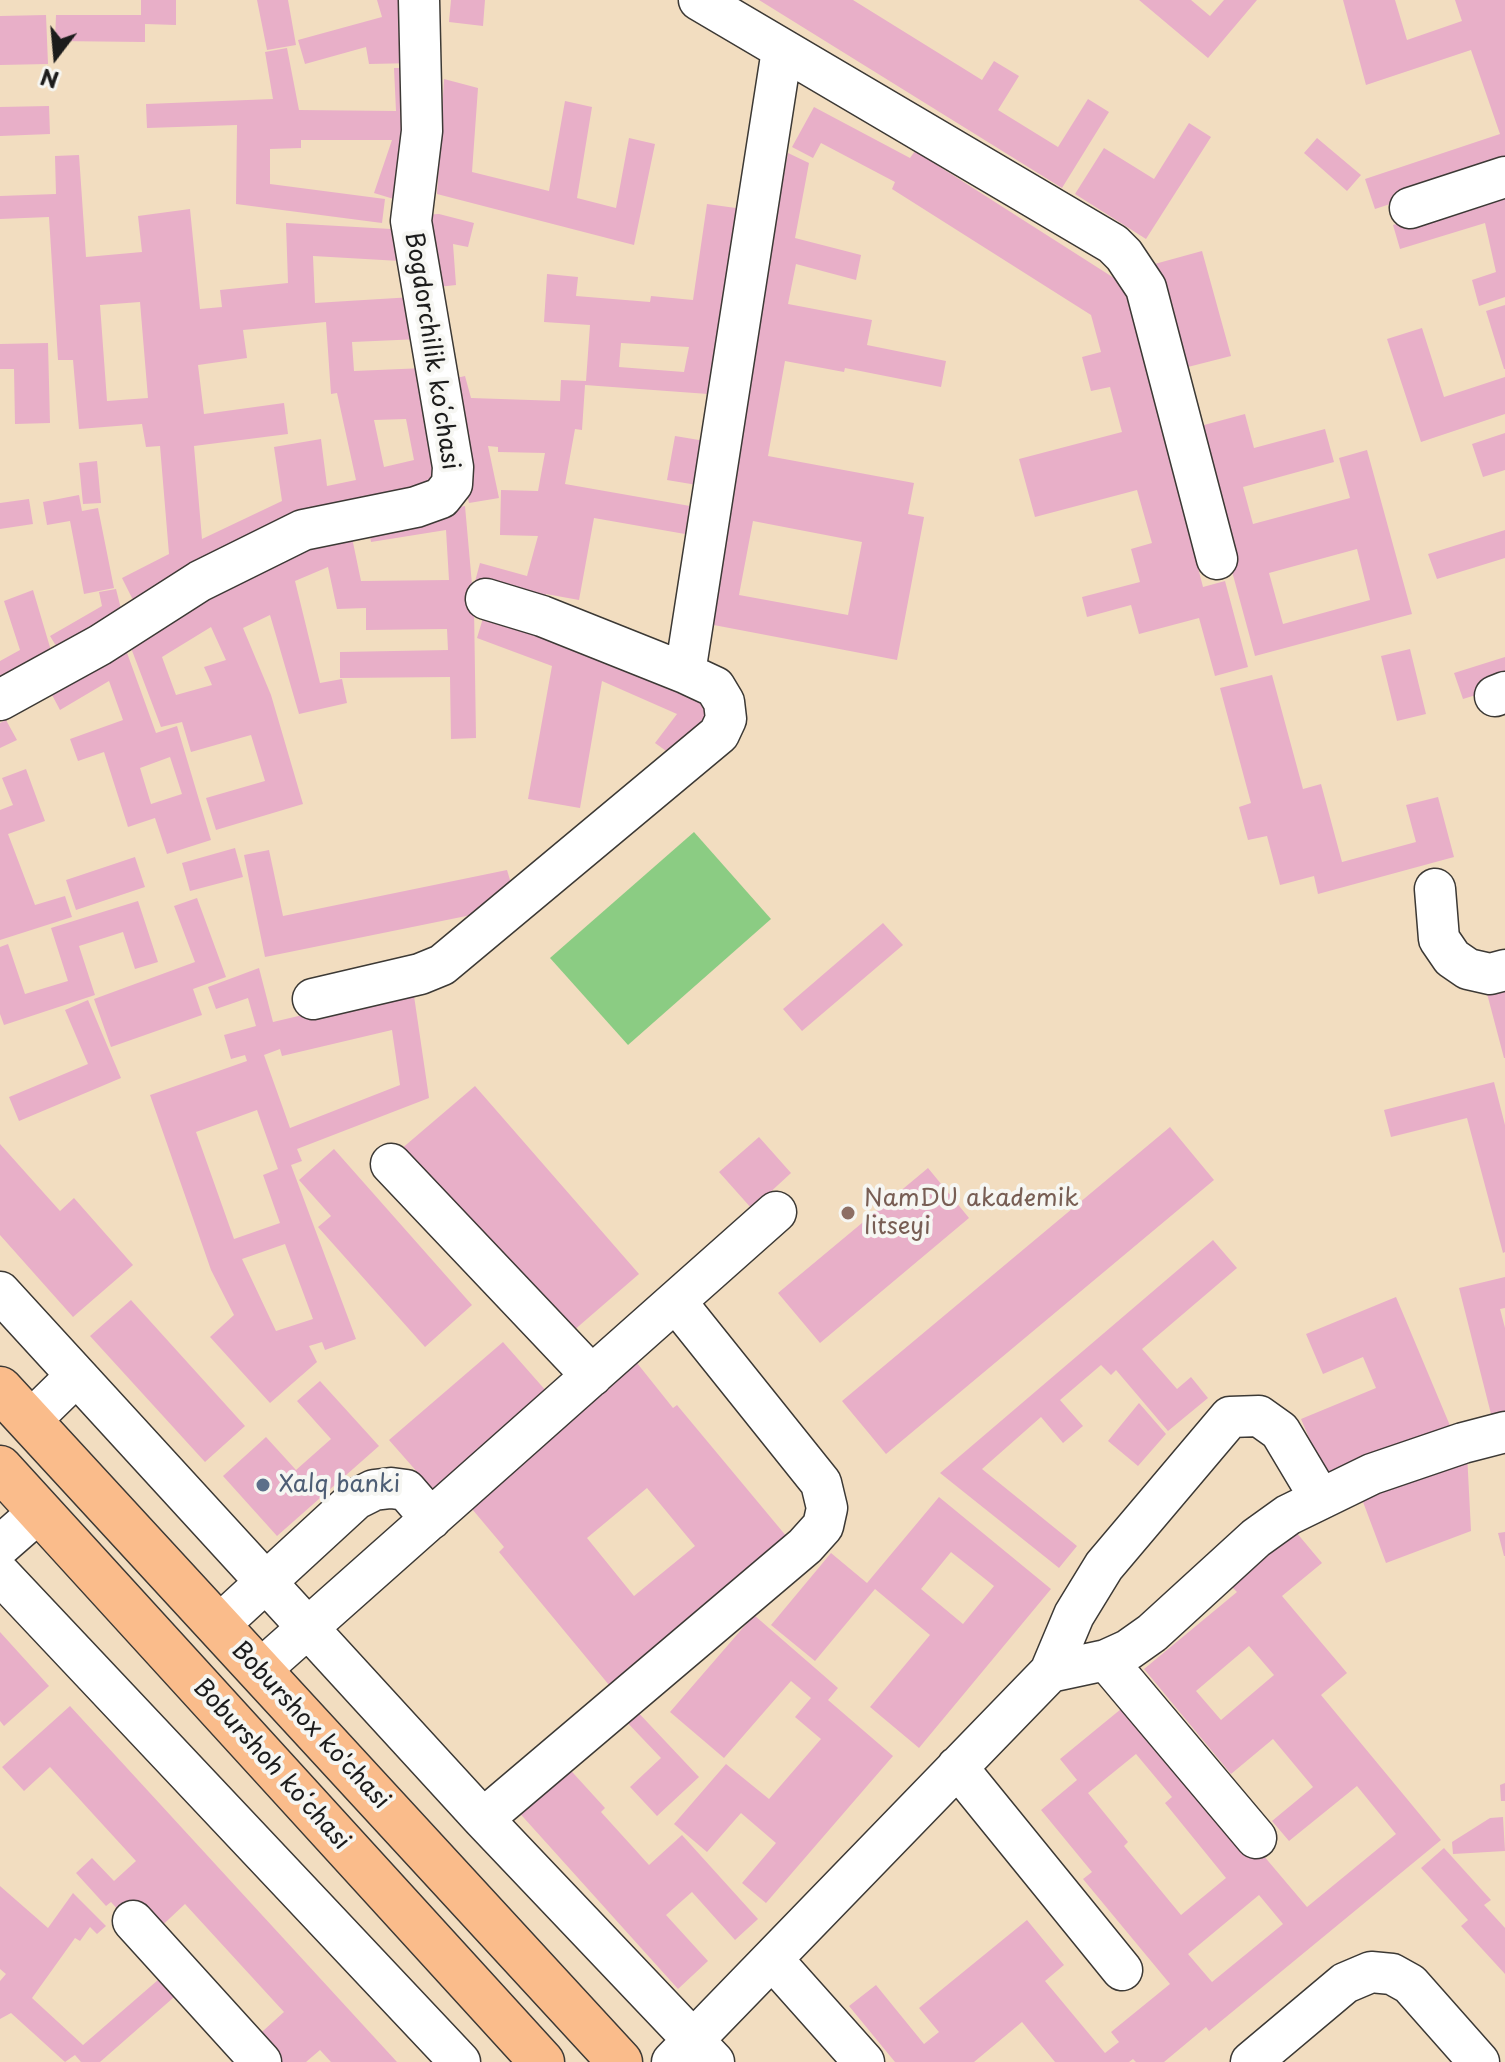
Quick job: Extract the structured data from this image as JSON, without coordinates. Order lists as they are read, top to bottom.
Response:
{
  "streets": {
    "main road": ["Boburshox ko'chasi", "Boburshoh koʻchasi"],
    "street": ["Bogdorchilik koʻchasi"]
  },
  "places": ["NamDU akademik litseyi", "Xalq banki"],
  "north": "bottom"
}
